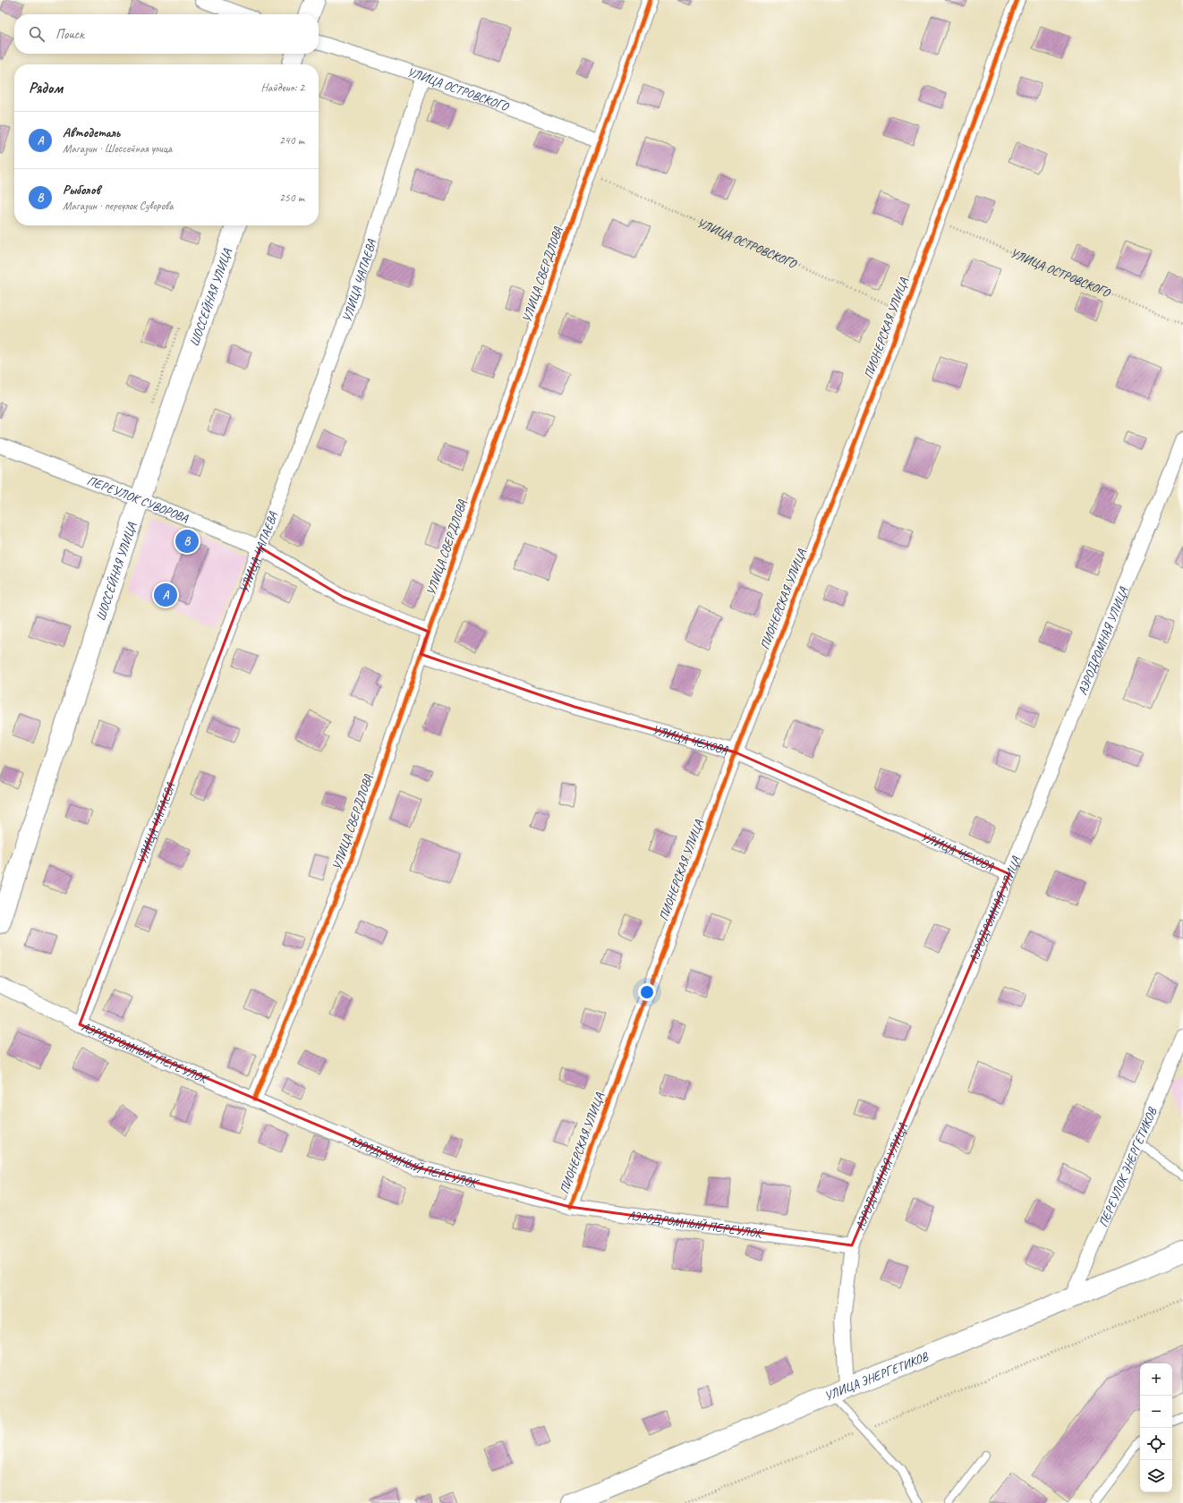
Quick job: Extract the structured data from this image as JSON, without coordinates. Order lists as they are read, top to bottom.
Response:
{
  "streets": {
    "main road": ["ШОССЕЙНАЯ УЛИЦА", "УЛИЦА ЭНЕРГЕТИКОВ"],
    "street": [
      "УЛИЦА ОСТРОВСКОГО",
      "УЛИЦА СВЕРДЛОВА",
      "УЛИЦА ЧАПАЕВА",
      "ПИОНЕРСКАЯ УЛИЦА",
      "ПЕРЕУЛОК СУВОРОВА",
      "АЭРОДРОМНАЯ УЛИЦА",
      "УЛИЦА ЧЕХОВА",
      "АЭРОДРОМНЫЙ ПЕРЕУЛОК",
      "ПЕРЕУЛОК ЭНЕРГЕТИКОВ"
    ]
  },
  "crossings": [
    ["УЛИЦА ОСТРОВСКОГО", "УЛИЦА СВЕРДЛОВА"],
    ["УЛИЦА ОСТРОВСКОГО", "УЛИЦА ЧАПАЕВА"],
    ["УЛИЦА ОСТРОВСКОГО", "ПИОНЕРСКАЯ УЛИЦА"],
    ["УЛИЦА СВЕРДЛОВА", "ПЕРЕУЛОК СУВОРОВА"],
    ["УЛИЦА СВЕРДЛОВА", "УЛИЦА ЧЕХОВА"],
    ["УЛИЦА СВЕРДЛОВА", "АЭРОДРОМНЫЙ ПЕРЕУЛОК"],
    ["УЛИЦА ЧАПАЕВА", "ПЕРЕУЛОК СУВОРОВА"],
    ["УЛИЦА ЧАПАЕВА", "АЭРОДРОМНЫЙ ПЕРЕУЛОК"],
    ["ШОССЕЙНАЯ УЛИЦА", "ПЕРЕУЛОК СУВОРОВА"],
    ["ПИОНЕРСКАЯ УЛИЦА", "УЛИЦА ЧЕХОВА"],
    ["ПИОНЕРСКАЯ УЛИЦА", "АЭРОДРОМНЫЙ ПЕРЕУЛОК"],
    ["АЭРОДРОМНАЯ УЛИЦА", "УЛИЦА ЧЕХОВА"],
    ["АЭРОДРОМНАЯ УЛИЦА", "АЭРОДРОМНЫЙ ПЕРЕУЛОК"],
    ["АЭРОДРОМНАЯ УЛИЦА", "УЛИЦА ЭНЕРГЕТИКОВ"],
    ["ПЕРЕУЛОК ЭНЕРГЕТИКОВ", "УЛИЦА ЭНЕРГЕТИКОВ"]
  ],
  "page": {
    "search": "Поиск",
    "heading": ["Рядом", "Найдено: 2"],
    "list": [
      {
        "mark": "A",
        "name": "Автодеталь",
        "note": "Магазин · Шоссейная улица",
        "value": "240 m"
      },
      {
        "mark": "B",
        "name": "Рыболов",
        "note": "Магазин · переулок Суворова",
        "value": "250 m"
      }
    ],
    "pins": ["B", "A"],
    "map_buttons": ["+", "−"]
  }
}
